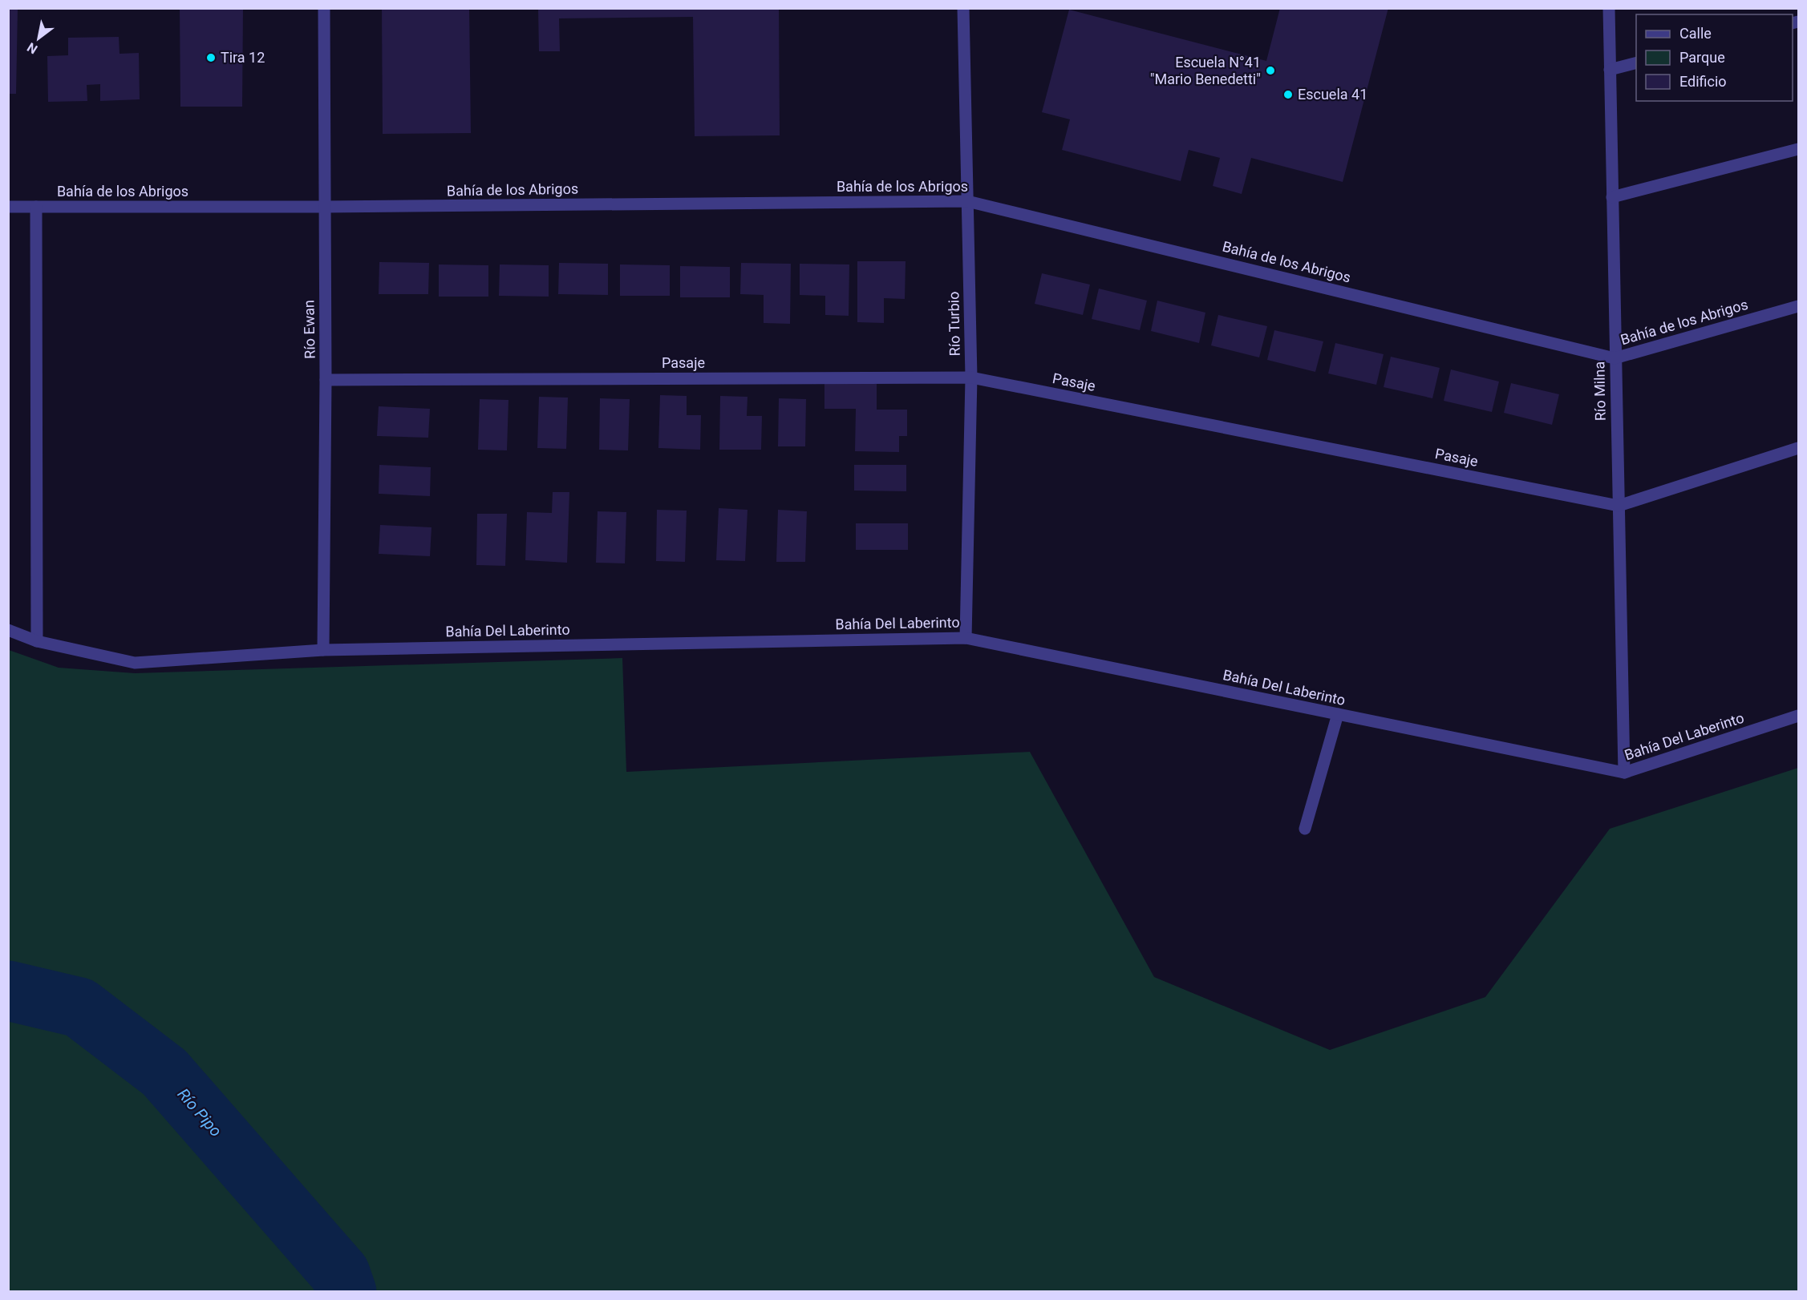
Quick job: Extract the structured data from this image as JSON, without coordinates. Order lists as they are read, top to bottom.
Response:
{
  "streets": {
    "street": [
      "Bahía de los Abrigos",
      "Río Turbio",
      "Río Ewan",
      "Pasaje",
      "Río Milna",
      "Bahía Del Laberinto"
    ]
  },
  "crossings": [
    ["Bahía de los Abrigos", "Río Turbio"],
    ["Bahía de los Abrigos", "Río Ewan"],
    ["Bahía de los Abrigos", "Río Milna"],
    ["Río Turbio", "Pasaje"],
    ["Río Turbio", "Bahía Del Laberinto"],
    ["Río Ewan", "Pasaje"],
    ["Río Ewan", "Bahía Del Laberinto"],
    ["Pasaje", "Río Milna"],
    ["Río Milna", "Bahía Del Laberinto"]
  ],
  "water": ["Río Pipo"],
  "places": ["Tira 12", "Escuela N°41 \"Mario Benedetti\"", "Escuela 41"],
  "legend": ["Calle", "Parque", "Edificio"],
  "north": "bottom left"
}
